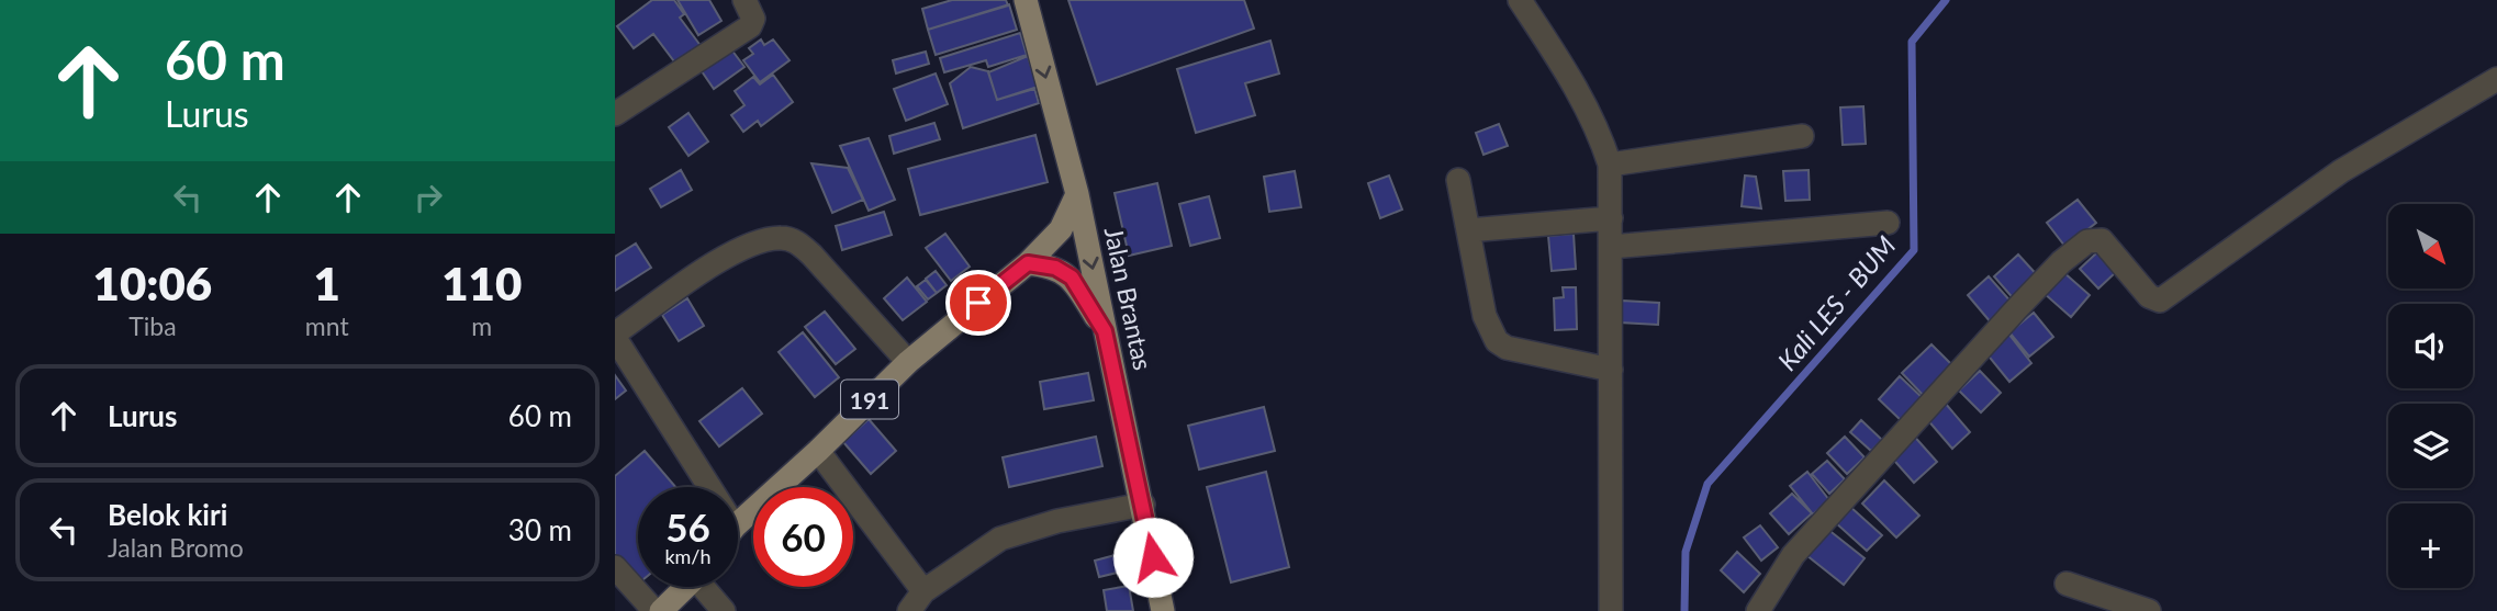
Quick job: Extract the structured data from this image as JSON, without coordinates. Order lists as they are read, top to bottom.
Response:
{
  "streets": {
    "main road": ["Jalan Brantas", "191"]
  },
  "crossings": [
    ["Jalan Brantas", "191"]
  ],
  "one_way": ["Jalan Brantas"],
  "water": ["Kali LES - BUM"],
  "north": "bottom right",
  "page": {
    "turn": ["60 m", "Lurus"],
    "map_buttons": "+",
    "eta": [
      "10:06",
      "Tiba",
      "1",
      "mnt",
      "110",
      "m"
    ],
    "list": [
      {
        "name": "Lurus",
        "value": "60 m"
      },
      {
        "name": "Belok kiri",
        "note": "Jalan Bromo",
        "value": "30 m"
      }
    ],
    "speed": "56 km/h",
    "limit": "60"
  }
}
